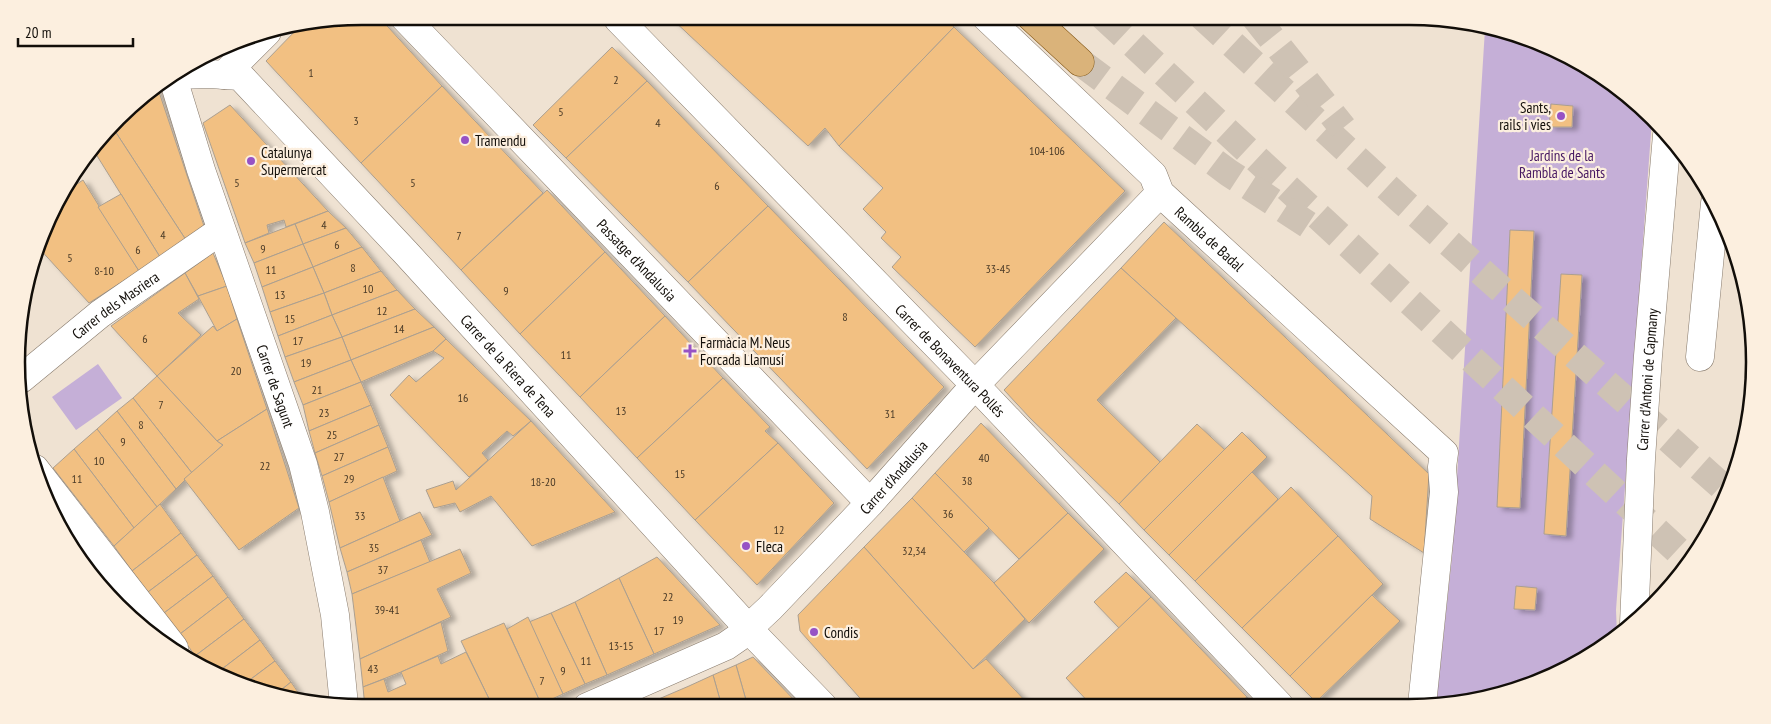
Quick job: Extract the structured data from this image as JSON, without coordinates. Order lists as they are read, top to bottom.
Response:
{
  "streets": {
    "street": [
      "Rambla de Badal",
      "Passatge d'Andalusia",
      "Carrer dels Masriera",
      "Carrer de Bonaventura Pollés",
      "Carrer de la Riera de Tena",
      "Carrer d'Antoni de Capmany",
      "Carrer de Sagunt",
      "Carrer d'Andalusia"
    ]
  },
  "crossings": [
    ["Rambla de Badal", "Carrer d'Andalusia"],
    ["Passatge d'Andalusia", "Carrer d'Andalusia"],
    ["Carrer de Bonaventura Pollés", "Carrer d'Andalusia"],
    ["Carrer de la Riera de Tena", "Carrer d'Andalusia"]
  ],
  "parks": ["Jardins de la Rambla de Sants"],
  "places": {
    "other": [
      "Sants, rails i vies",
      "Tramendu",
      "Catalunya Supermercat",
      "Fleca",
      "Condis"
    ],
    "health": ["Farmàcia M. Neus Forcada Llamusí"]
  },
  "house_numbers": [
    "1",
    "2",
    "5",
    "3",
    "4",
    "104-106",
    "5",
    "5",
    "6",
    "4",
    "4",
    "7",
    "6",
    "9",
    "6",
    "5",
    "8",
    "33-45",
    "11",
    "8-10",
    "10",
    "9",
    "13",
    "12",
    "8",
    "15",
    "14",
    "6",
    "17",
    "11",
    "19",
    "20",
    "21",
    "16",
    "7",
    "13",
    "23",
    "31",
    "8",
    "25",
    "9",
    "27",
    "40",
    "10",
    "22",
    "15",
    "11",
    "29",
    "38",
    "18-20",
    "36",
    "33",
    "12",
    "35",
    "32,34",
    "37",
    "22",
    "39-41",
    "19",
    "17",
    "13-15",
    "11",
    "43",
    "9",
    "7"
  ],
  "scale_bar": "20 m"
}
